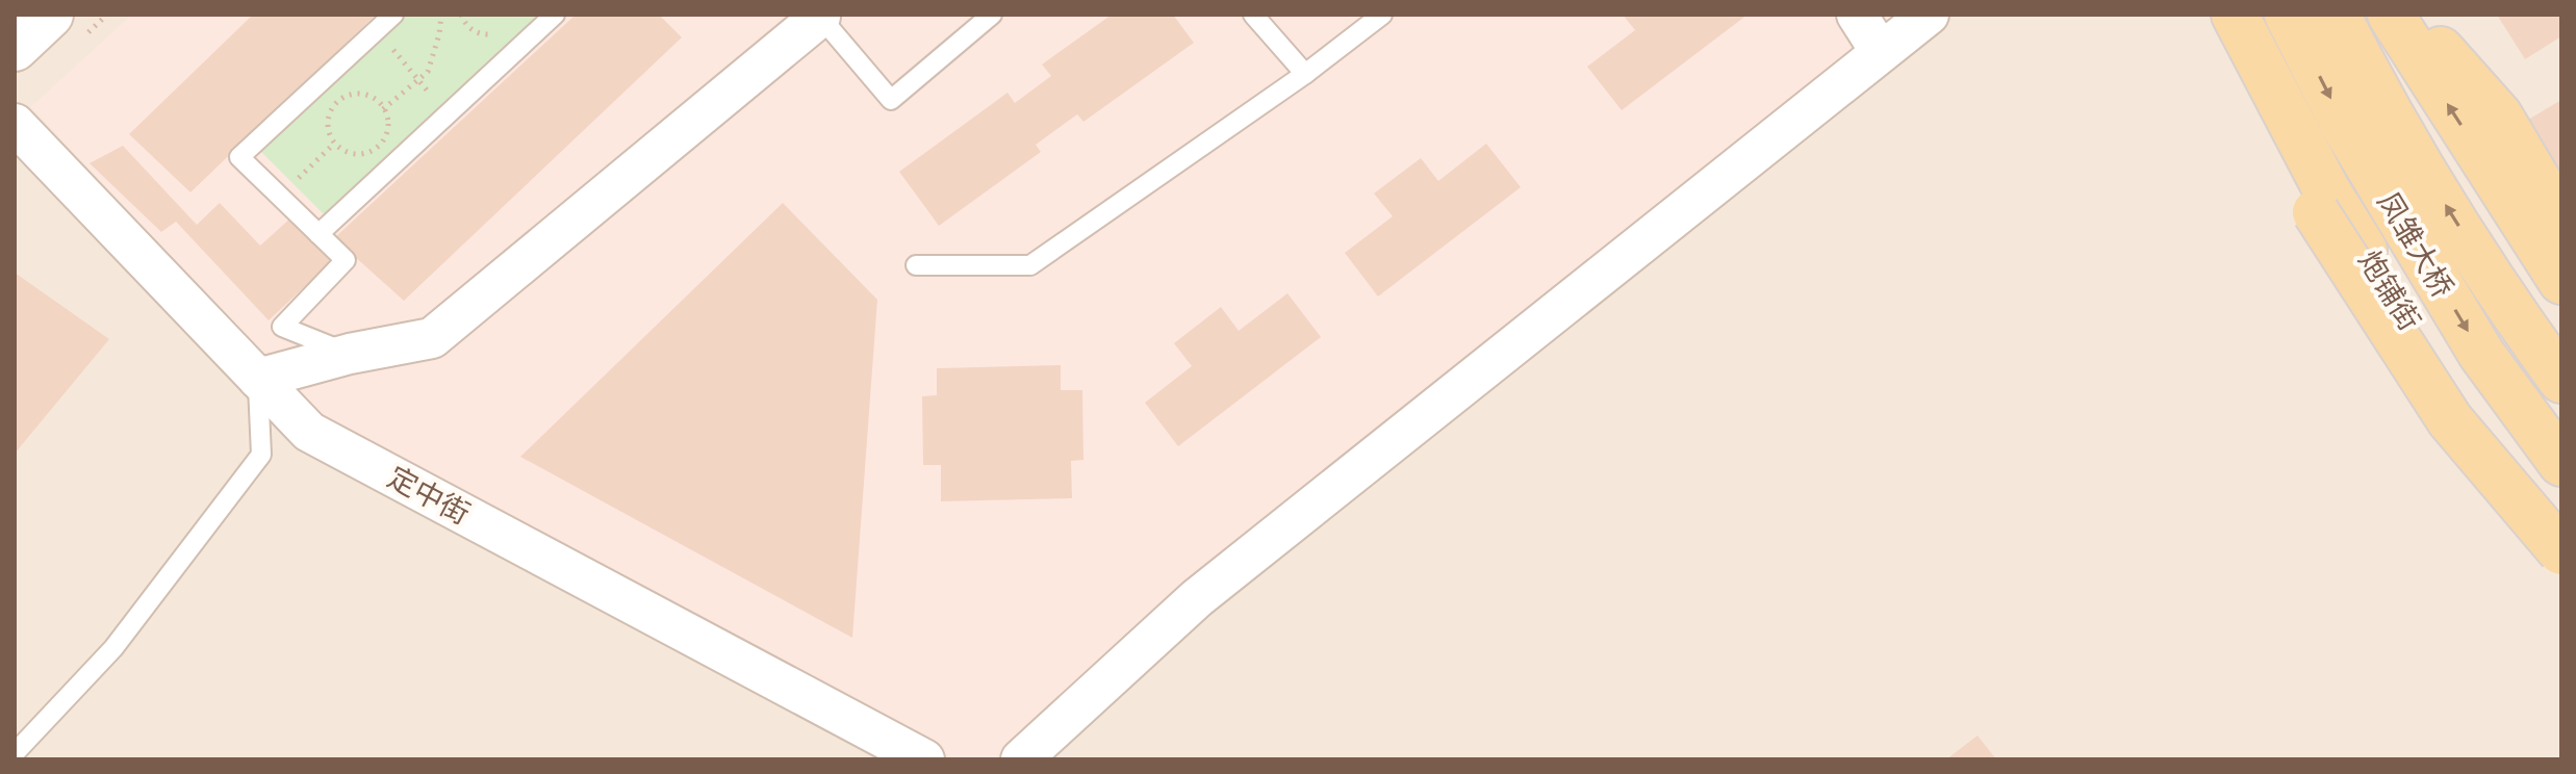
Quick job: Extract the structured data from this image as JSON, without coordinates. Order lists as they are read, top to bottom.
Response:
{
  "streets": {
    "main road": ["凤雏大桥", "炮铺街"],
    "street": ["定中街"]
  }
}
